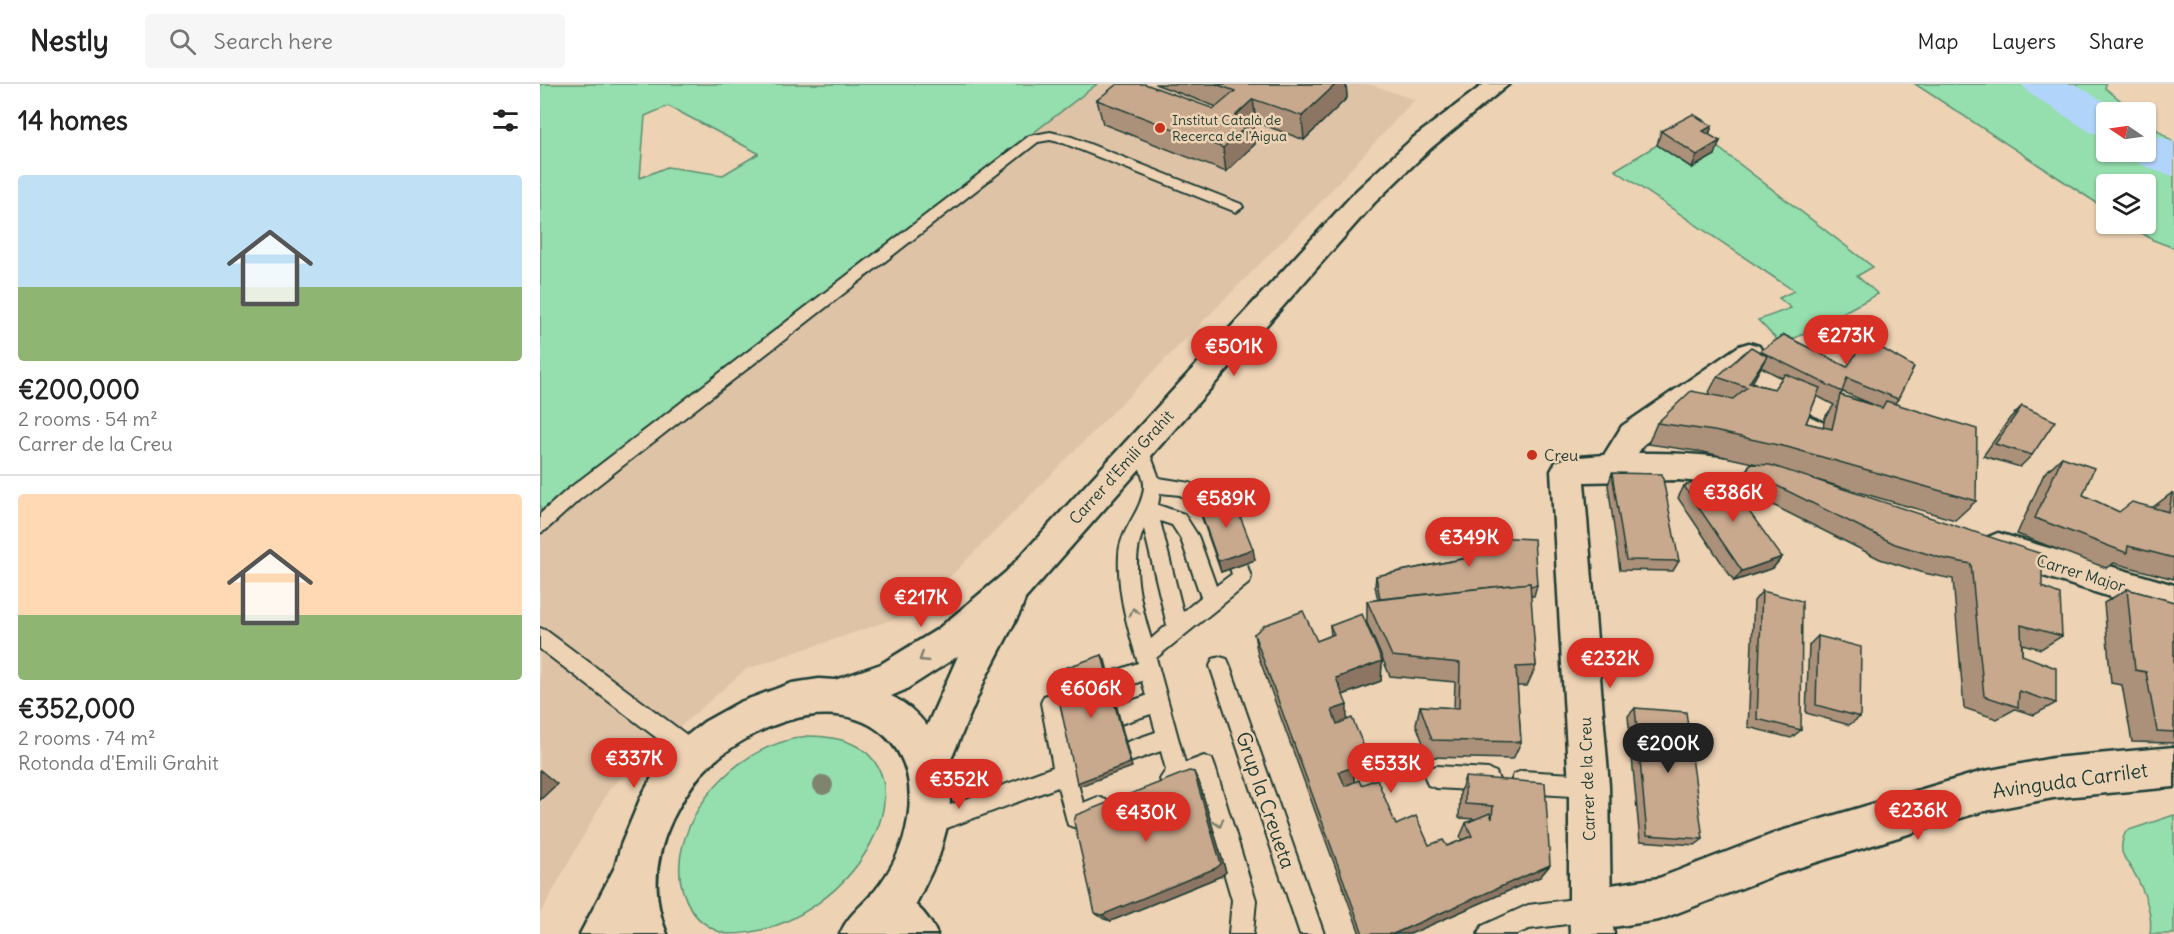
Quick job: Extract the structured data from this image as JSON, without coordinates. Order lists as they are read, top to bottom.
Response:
{
  "streets": {
    "main road": [
      "Carrer d'Emili Grahit",
      "Carrer Major",
      "Carrer de la Creu",
      "Avinguda Carrilet"
    ],
    "lane": ["Grup la Creueta"]
  },
  "crossings": [
    ["Carrer de la Creu", "Avinguda Carrilet"]
  ],
  "places": ["Institut Català de Recerca de l'Aigua", "Creu"],
  "north": "left",
  "page": {
    "header": "Nestly",
    "search": "Search here",
    "nav": ["Map", "Layers", "Share"],
    "heading": "14 homes",
    "list": [
      {
        "name": "€200,000",
        "note": "2 rooms · 54 m² · Carrer de la Creu"
      },
      {
        "name": "€352,000",
        "note": "2 rooms · 74 m² · Rotonda d'Emili Grahit"
      }
    ],
    "price": [
      "€273K",
      "€501K",
      "€386K",
      "€589K",
      "€349K",
      "€217K",
      "€232K",
      "€606K",
      "€200K",
      "€337K",
      "€533K",
      "€352K",
      "€236K",
      "€430K"
    ]
  }
}
